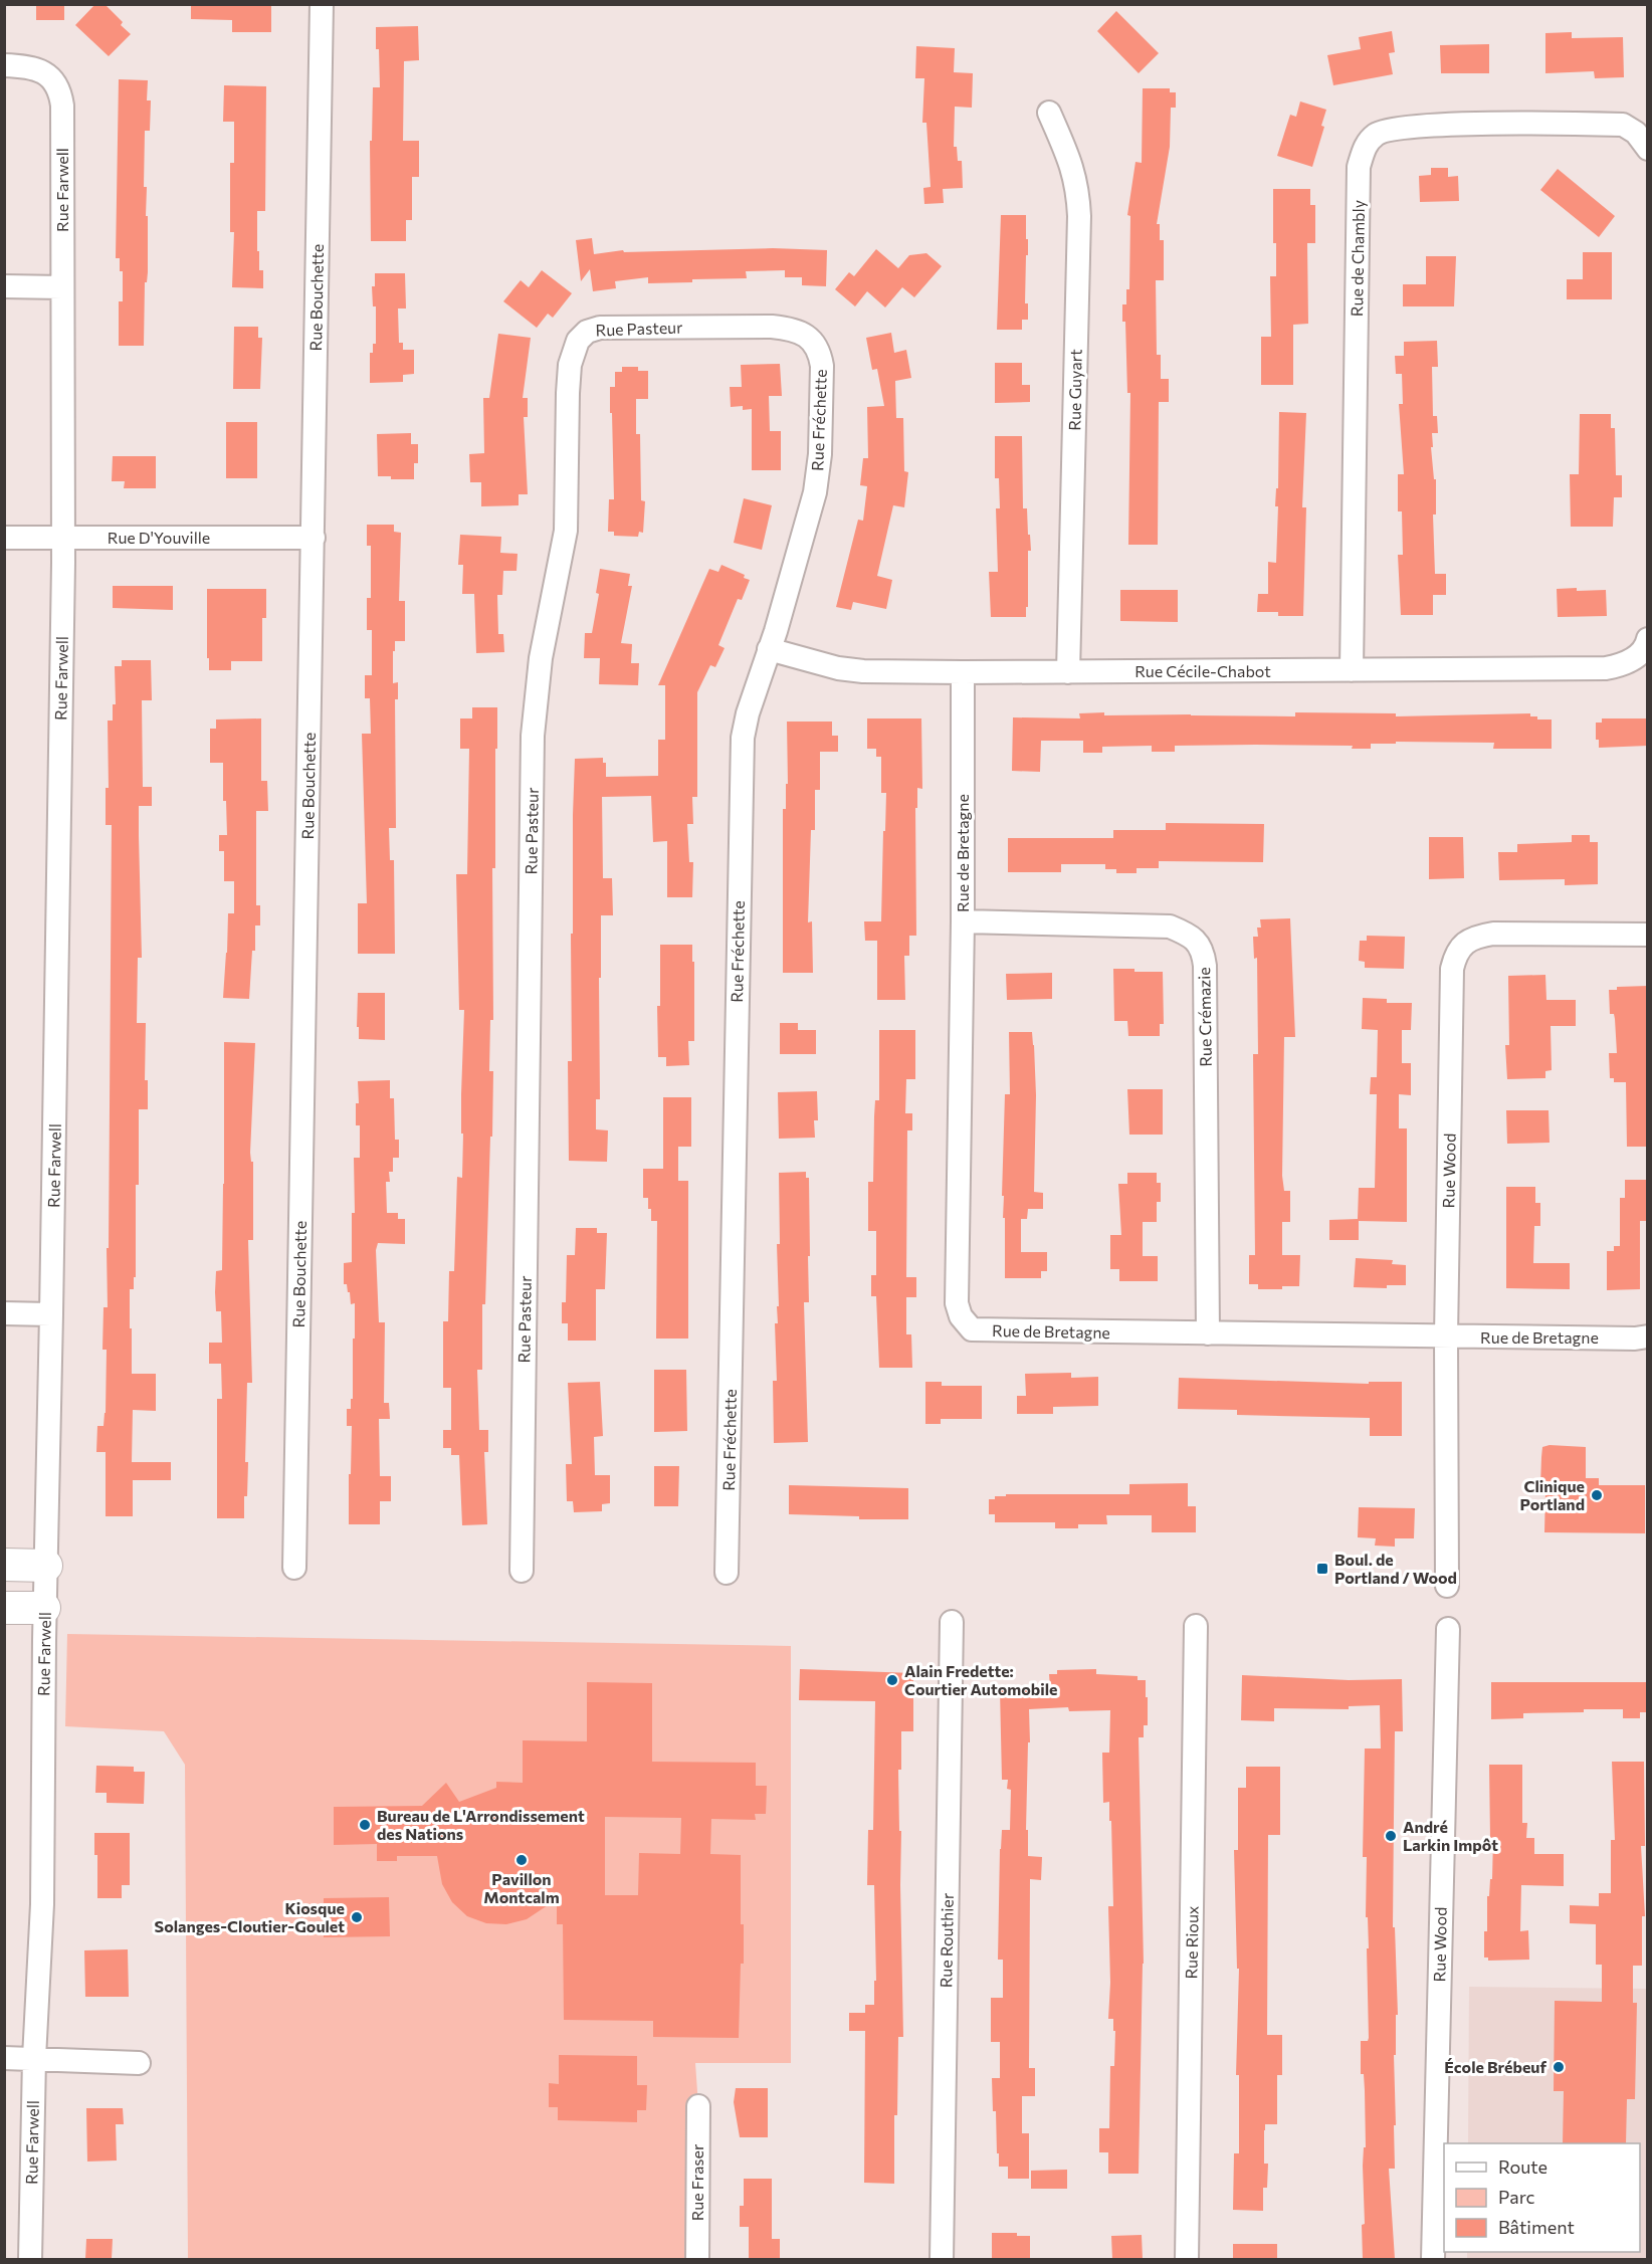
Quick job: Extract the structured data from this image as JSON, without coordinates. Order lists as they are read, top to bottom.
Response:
{
  "streets": {
    "street": [
      "Rue Farwell",
      "Rue de Chambly",
      "Rue Bouchette",
      "Rue Pasteur",
      "Rue Guyart",
      "Rue Fréchette",
      "Rue D'Youville",
      "Rue Cécile-Chabot",
      "Rue de Bretagne",
      "Rue Crémazie",
      "Rue Wood",
      "Rue Routhier",
      "Rue Rioux",
      "Rue Fraser"
    ]
  },
  "crossings": [
    ["Rue Farwell", "Rue D'Youville"],
    ["Rue de Chambly", "Rue Cécile-Chabot"],
    ["Rue Bouchette", "Rue D'Youville"],
    ["Rue Pasteur", "Rue Fréchette"],
    ["Rue Guyart", "Rue Cécile-Chabot"],
    ["Rue Fréchette", "Rue Cécile-Chabot"],
    ["Rue Cécile-Chabot", "Rue de Bretagne"],
    ["Rue de Bretagne", "Rue Crémazie"],
    ["Rue de Bretagne", "Rue Wood"]
  ],
  "places": {
    "other": [
      "Clinique Portland",
      "Alain Fredette: Courtier Automobile",
      "Bureau de L'Arrondissement des Nations",
      "André Larkin Impôt",
      "Pavillon Montcalm",
      "Kiosque Solanges-Cloutier-Goulet",
      "École Brébeuf"
    ],
    "transit": ["Boul. de Portland / Wood"]
  },
  "legend": ["Route", "Parc", "Bâtiment"]
}
